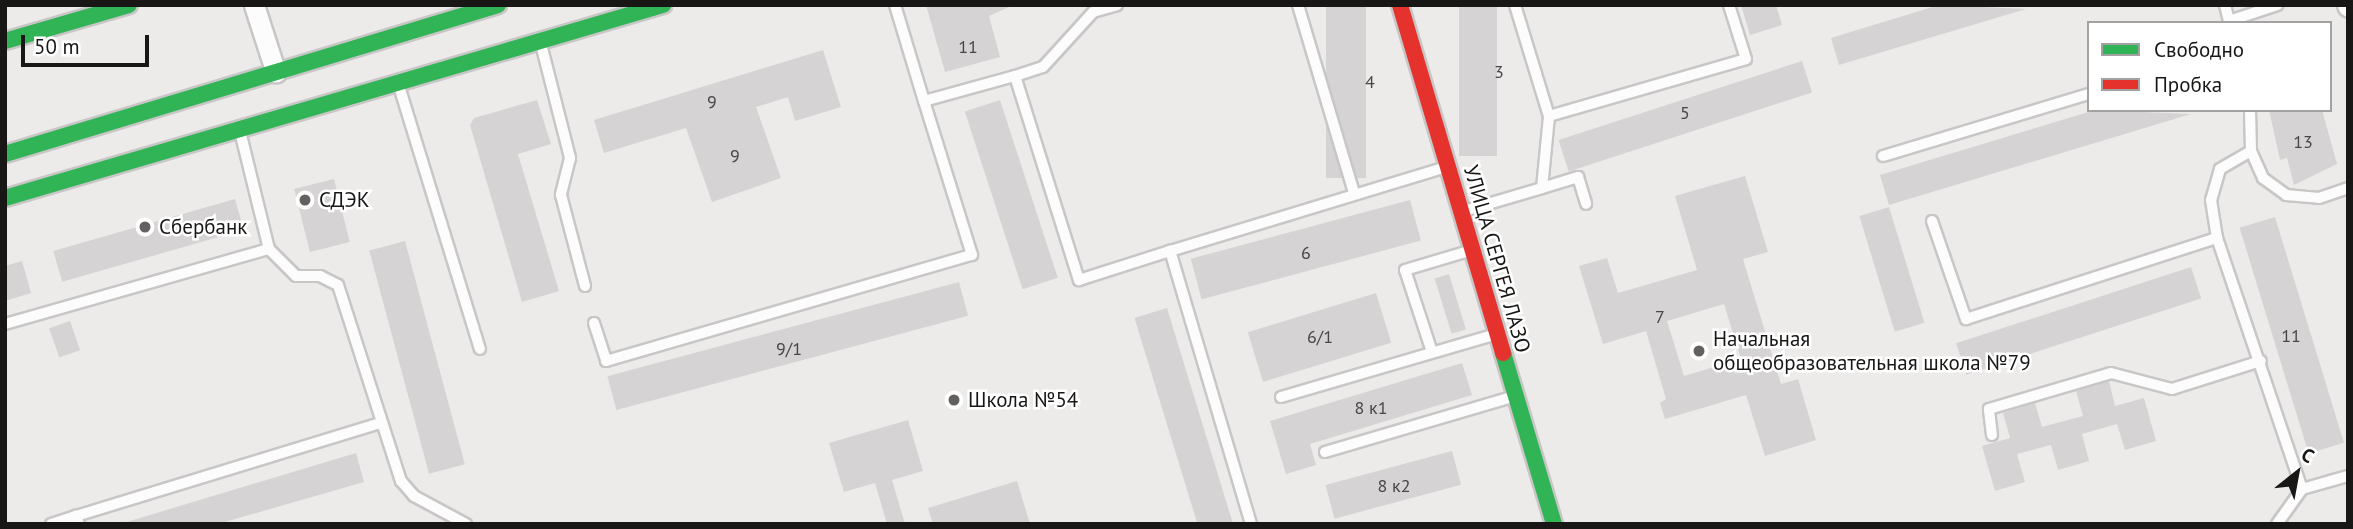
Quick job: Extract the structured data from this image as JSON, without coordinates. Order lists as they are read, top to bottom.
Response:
{
  "streets": {
    "street": ["УЛИЦА СЕРГЕЯ ЛАЗО"]
  },
  "places": [
    "СДЭК",
    "Сбербанк",
    "Начальная общеобразовательная школа №79",
    "Школа №54"
  ],
  "house_numbers": [
    "11",
    "3",
    "4",
    "9",
    "5",
    "13",
    "9",
    "6",
    "7",
    "11",
    "6/1",
    "9/1",
    "8 к1",
    "8 к2"
  ],
  "legend": ["Свободно", "Пробка"],
  "scale_bar": "50 m",
  "north": "top right"
}
